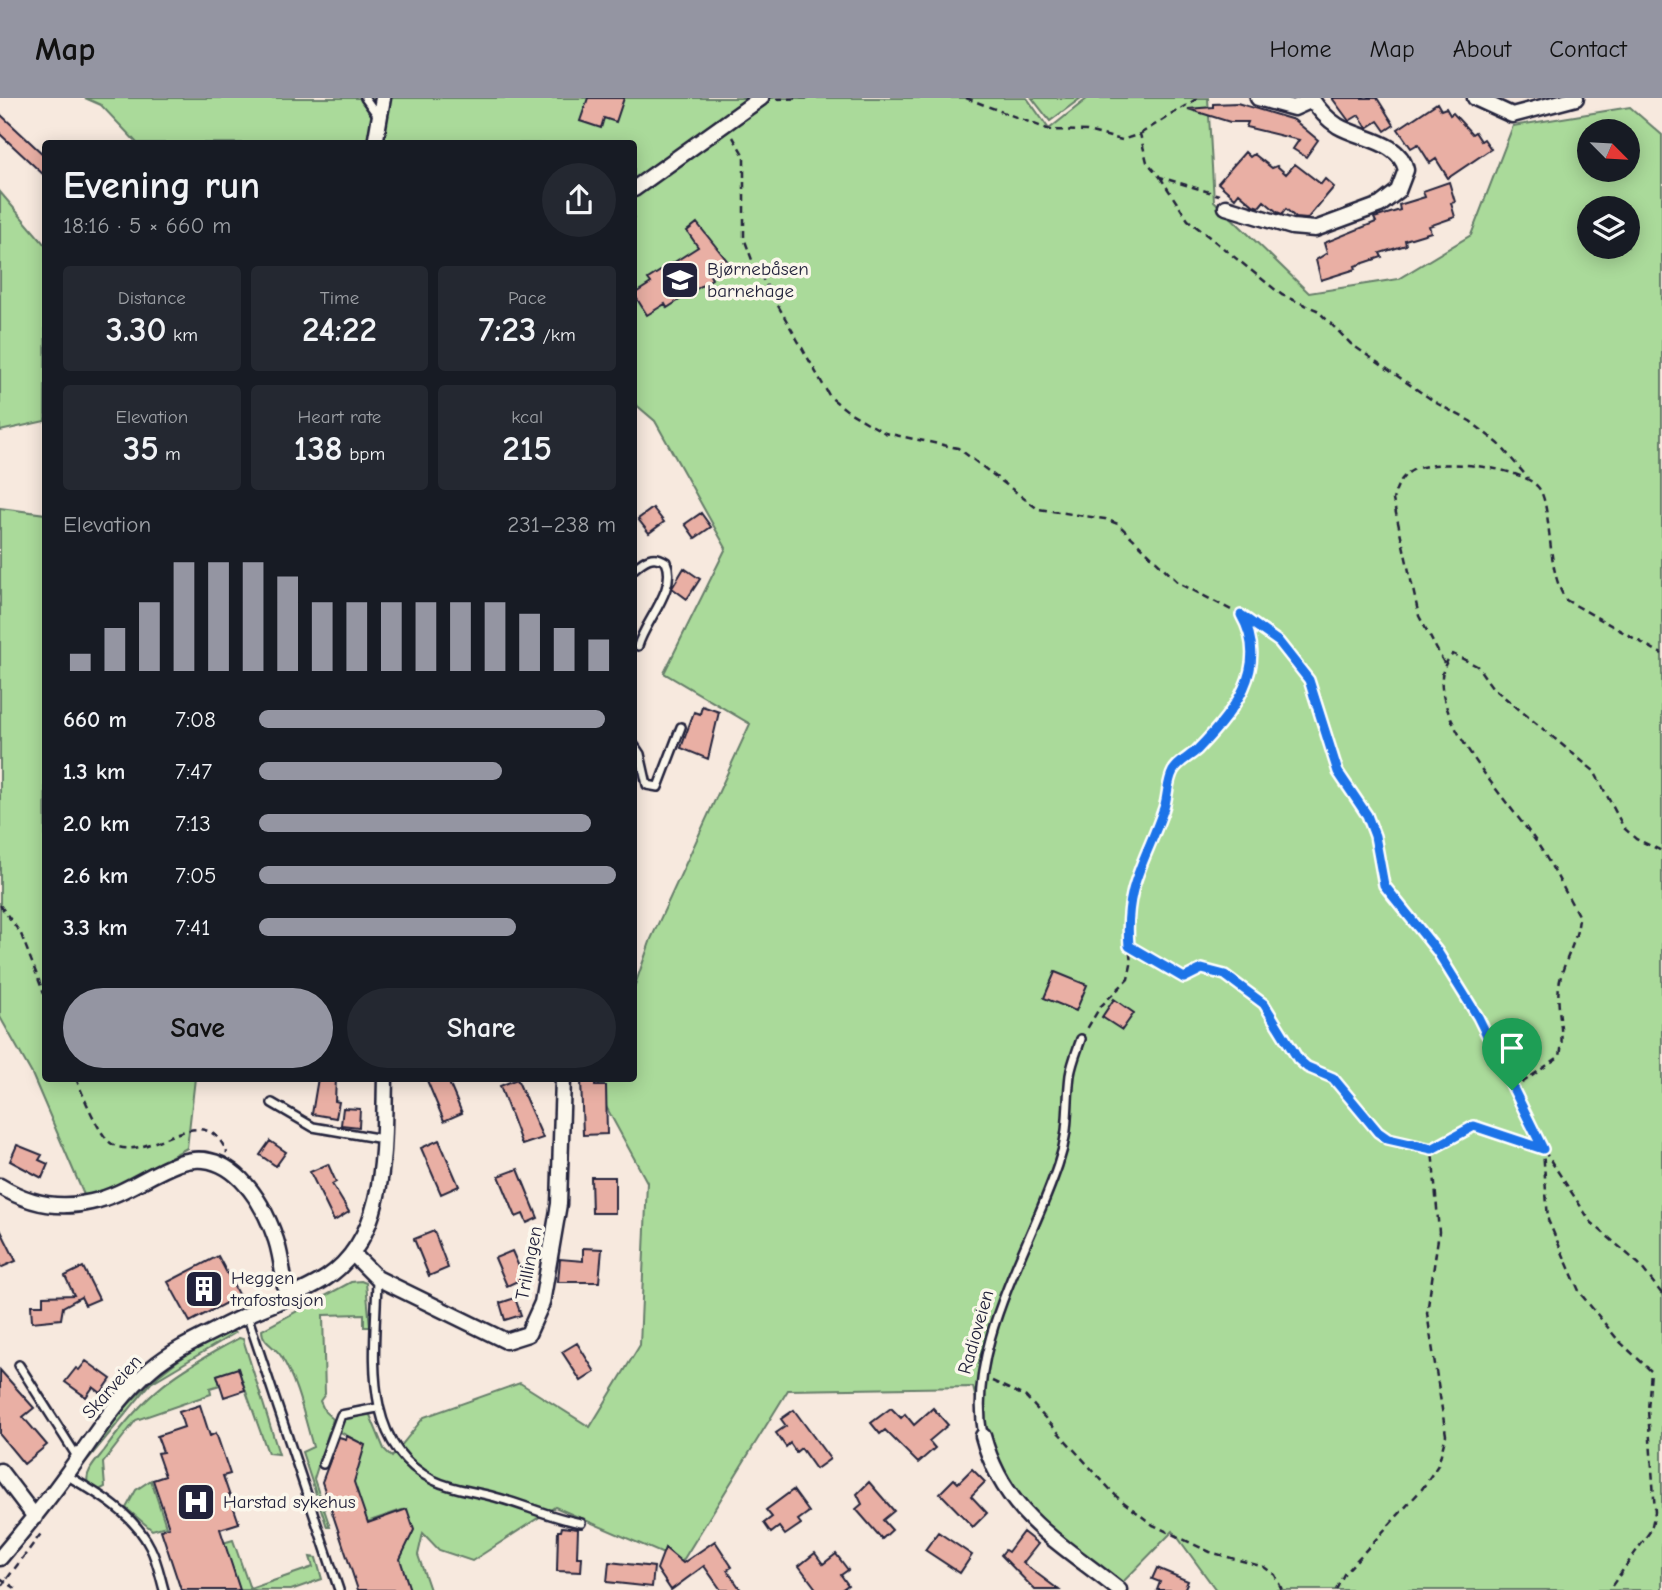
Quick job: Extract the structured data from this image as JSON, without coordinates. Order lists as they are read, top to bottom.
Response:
{
  "streets": {
    "street": ["Trillingen", "Radioveien", "Skarveien"]
  },
  "crossings": [
    ["Trillingen", "Skarveien"]
  ],
  "places": {
    "school or university": ["Bjørnebåsen barnehage"],
    "building": ["Heggen trafostasjon"],
    "hospital": ["Harstad sykehus"]
  },
  "north": "bottom right",
  "page": {
    "header": "Map",
    "nav": [
      "Home",
      "Map",
      "About",
      "Contact"
    ],
    "heading": ["Evening run", "18:16 · 5 × 660 m"],
    "stats": [
      ["Distance", "3.30 km"],
      ["Time", "24:22"],
      ["Pace", "7:23 /km"],
      ["Elevation", "35 m"],
      ["Heart rate", "138 bpm"],
      ["kcal", "215"]
    ],
    "chart": ["Elevation", "231–238 m"],
    "list": [
      {
        "name": "660 m",
        "note": "7:08"
      },
      {
        "name": "1.3 km",
        "note": "7:47"
      },
      {
        "name": "2.0 km",
        "note": "7:13"
      },
      {
        "name": "2.6 km",
        "note": "7:05"
      },
      {
        "name": "3.3 km",
        "note": "7:41"
      }
    ],
    "buttons": ["Save", "Share"]
  }
}
